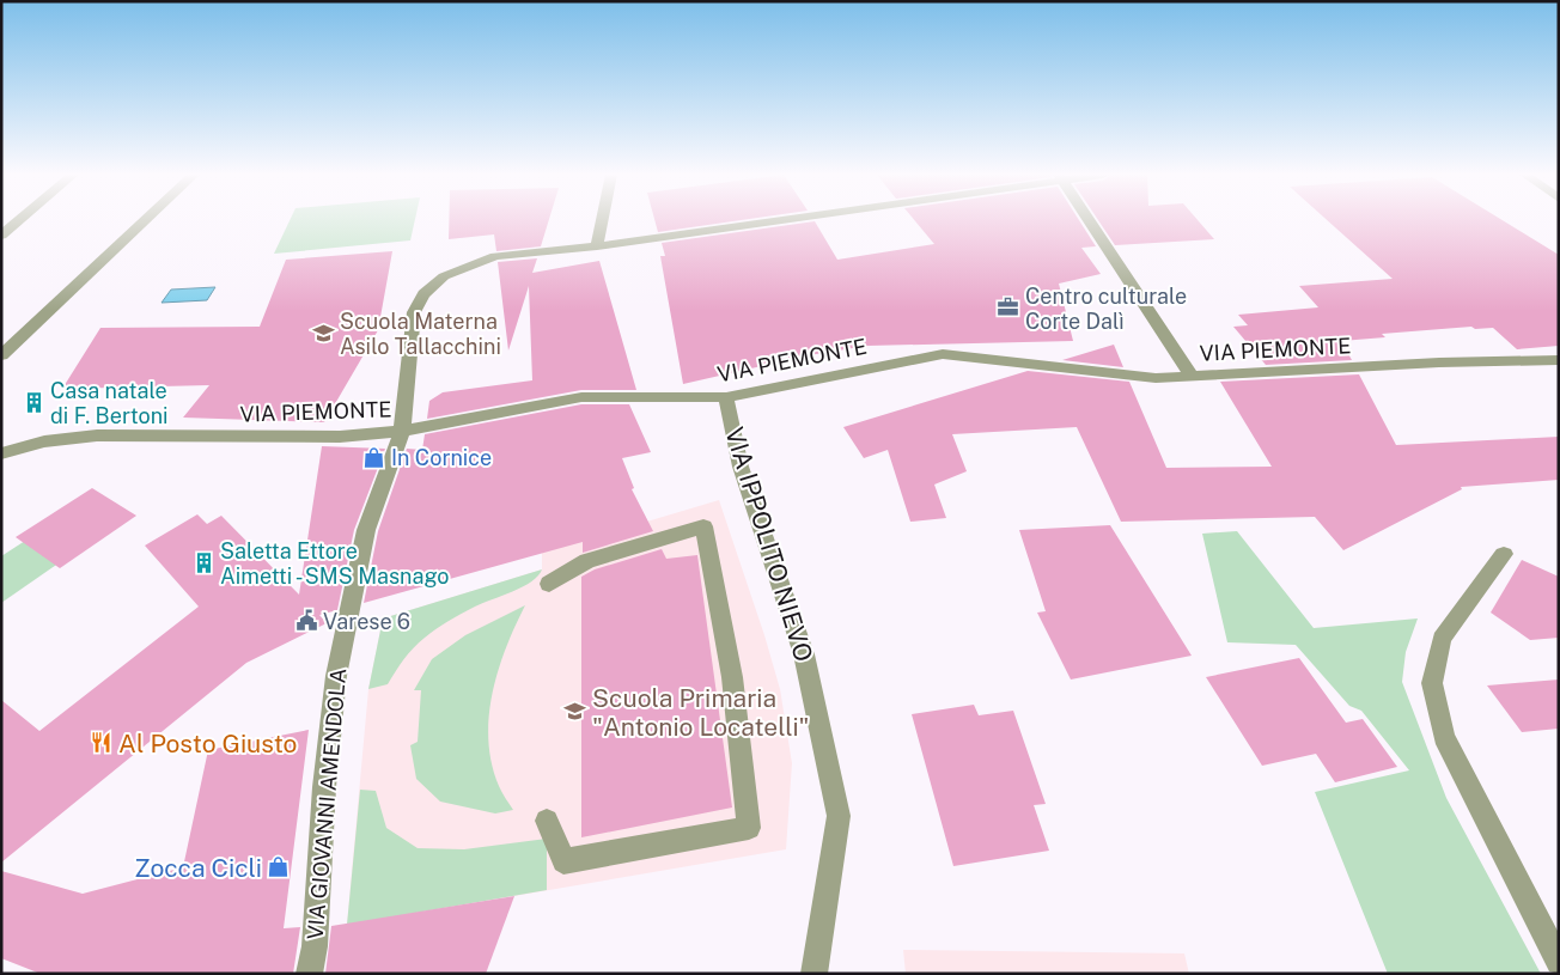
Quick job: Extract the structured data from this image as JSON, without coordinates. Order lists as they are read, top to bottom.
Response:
{
  "streets": {
    "street": ["VIA PIEMONTE", "VIA IPPOLITO NIEVO", "VIA GIOVANNI AMENDOLA"]
  },
  "crossings": [
    ["VIA PIEMONTE", "VIA IPPOLITO NIEVO"],
    ["VIA PIEMONTE", "VIA GIOVANNI AMENDOLA"]
  ],
  "places": {
    "office": ["Centro culturale Corte Dalì"],
    "school or university": ["Scuola Materna Asilo Tallacchini", "Scuola Primaria \"Antonio Locatelli\""],
    "building": ["Casa natale di F. Bertoni", "Saletta Ettore Aimetti - SMS Masnago"],
    "shop": ["In Cornice", "Zocca Cicli"],
    "public building": ["Varese 6"],
    "restaurant": ["Al Posto Giusto"]
  }
}
